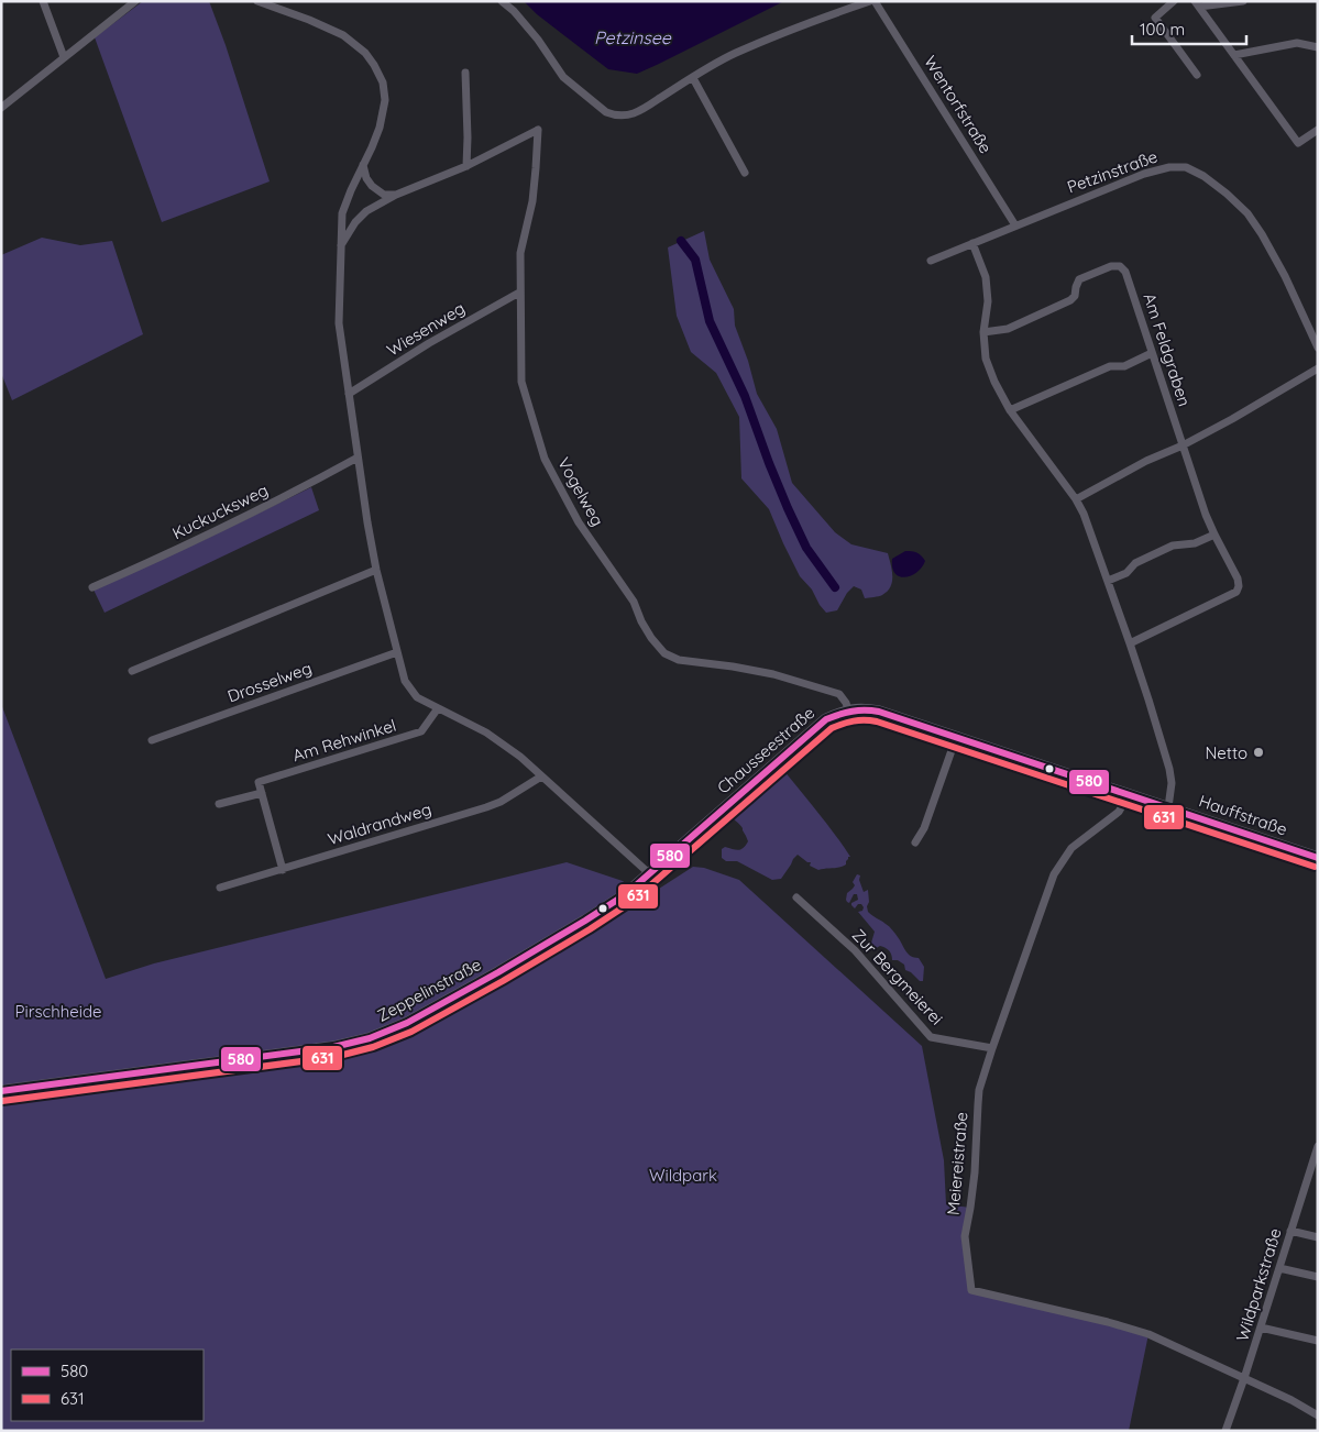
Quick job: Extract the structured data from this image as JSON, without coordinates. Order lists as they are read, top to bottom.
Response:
{
  "streets": {
    "main road": ["Chausseestraße", "Hauffstraße", "Zeppelinstraße"],
    "street": [
      "Wentorfstraße",
      "Petzinstraße",
      "Wiesenweg",
      "Am Feldgraben",
      "Vogelweg",
      "Kuckucksweg",
      "Drosselweg",
      "Am Rehwinkel",
      "Waldrandweg",
      "Zur Bergmeierei",
      "Meiereistraße",
      "Wildparkstraße"
    ]
  },
  "crossings": [
    ["Wentorfstraße", "Petzinstraße"],
    ["Wiesenweg", "Vogelweg"],
    ["Vogelweg", "Chausseestraße"],
    ["Chausseestraße", "Hauffstraße"],
    ["Chausseestraße", "Zeppelinstraße"],
    ["Chausseestraße", "Meiereistraße"],
    ["Hauffstraße", "Meiereistraße"],
    ["Zur Bergmeierei", "Meiereistraße"],
    ["Meiereistraße", "Wildparkstraße"]
  ],
  "water": ["Petzinsee"],
  "parks": ["Pirschheide", "Wildpark"],
  "places": ["Netto"],
  "lines": ["transit line 580", "transit line 631"],
  "legend": ["580", "631"],
  "scale_bar": "100 m"
}
